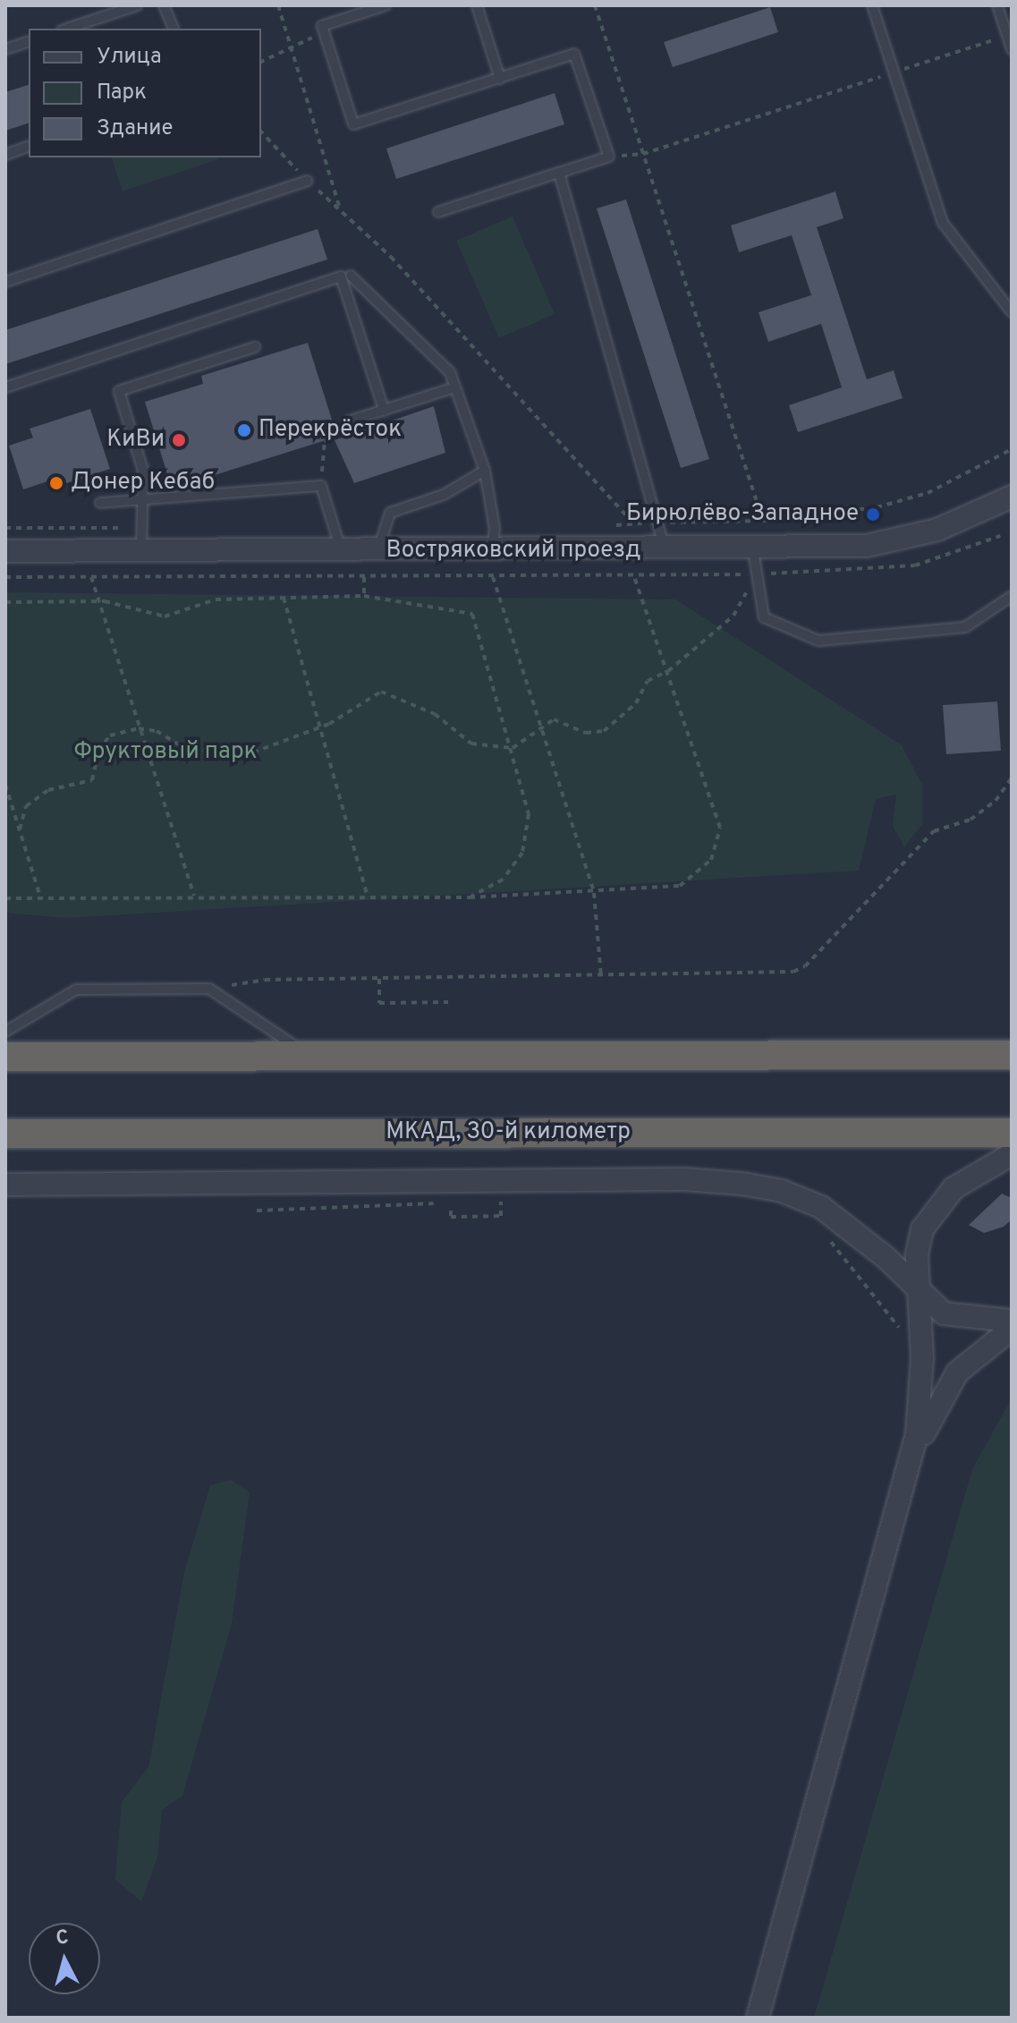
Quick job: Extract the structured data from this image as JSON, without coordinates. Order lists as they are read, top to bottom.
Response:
{
  "streets": {
    "highway": ["МКАД, 30-й километр"],
    "street": ["Востряковский проезд"]
  },
  "parks": ["Фруктовый парк"],
  "places": [
    "Перекрёсток",
    "КиВи",
    "Донер Кебаб",
    "Бирюлёво-Западное"
  ],
  "legend": ["Улица", "Парк", "Здание"],
  "north": "top"
}
